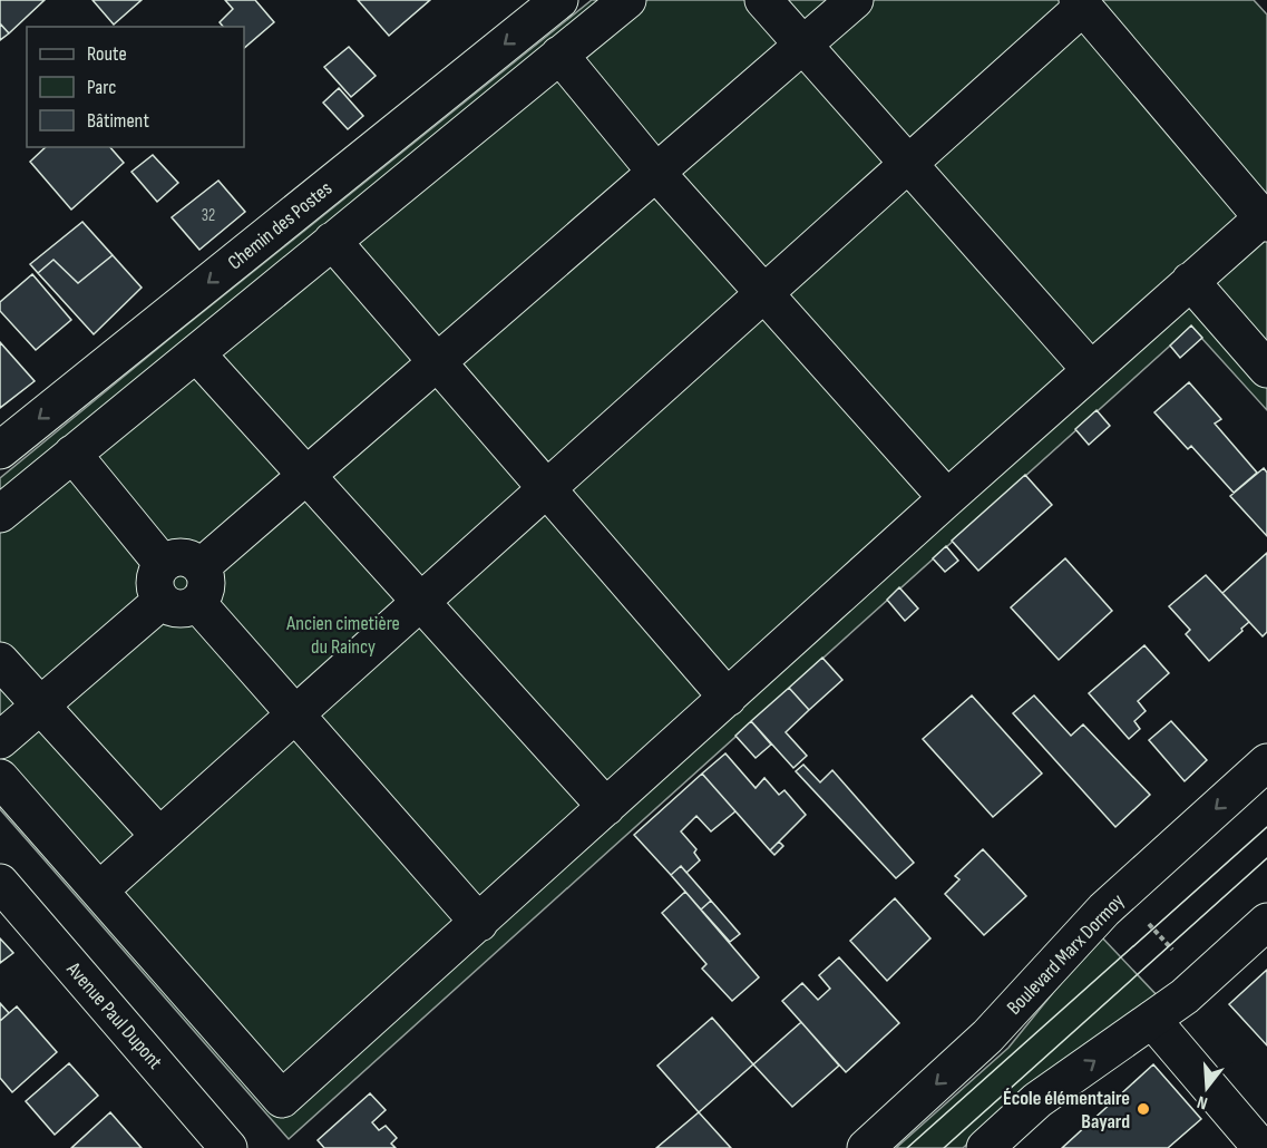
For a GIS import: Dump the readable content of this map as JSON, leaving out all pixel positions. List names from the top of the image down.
{
  "streets": {
    "street": ["Chemin des Postes", "Boulevard Marx Dormoy", "Avenue Paul Dupont"]
  },
  "parks": ["Ancien cimetière du Raincy"],
  "places": ["École élémentaire Bayard"],
  "house_numbers": ["32"],
  "legend": ["Route", "Parc", "Bâtiment"],
  "north": "bottom"
}
